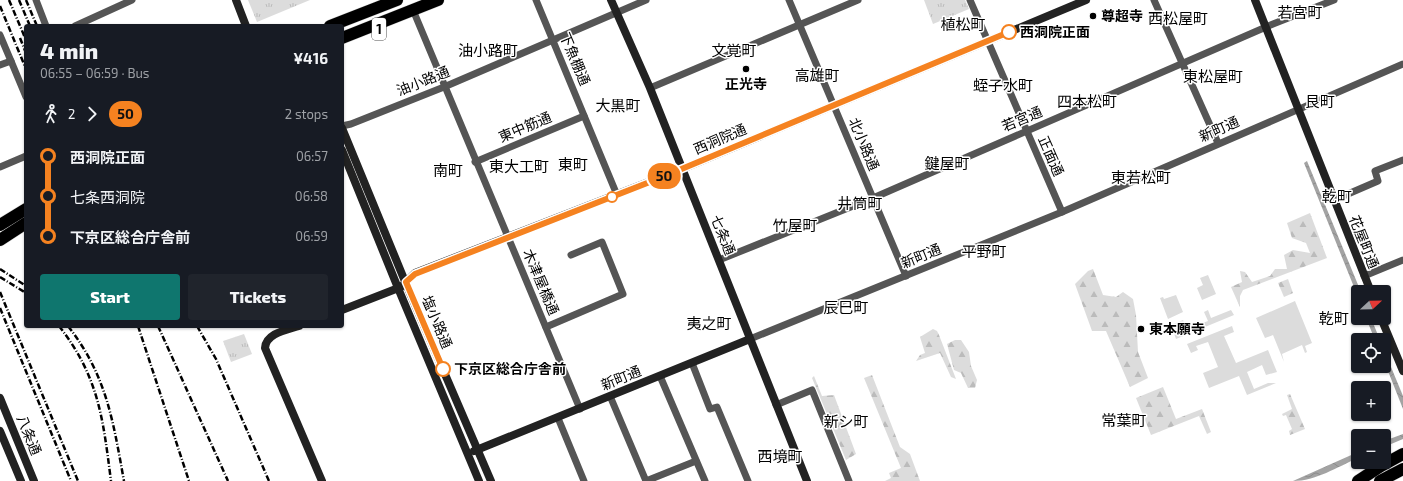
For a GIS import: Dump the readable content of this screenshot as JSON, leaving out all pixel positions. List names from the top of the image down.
{
  "streets": {
    "highway": ["1"],
    "street": [
      "下魚棚通",
      "油小路通",
      "若宮通",
      "東中筋通",
      "新町通",
      "西洞院通",
      "北小路通",
      "正面通",
      "七条通",
      "花屋町通",
      "木津屋橋通",
      "塩小路通",
      "八条通"
    ]
  },
  "crossings": [
    ["1", "木津屋橋通"],
    ["下魚棚通", "油小路通"],
    ["下魚棚通", "東中筋通"],
    ["下魚棚通", "西洞院通"],
    ["油小路通", "七条通"],
    ["油小路通", "木津屋橋通"],
    ["若宮通", "北小路通"],
    ["若宮通", "正面通"],
    ["若宮通", "七条通"],
    ["若宮通", "花屋町通"],
    ["東中筋通", "木津屋橋通"],
    ["新町通", "北小路通"],
    ["新町通", "正面通"],
    ["新町通", "七条通"],
    ["新町通", "花屋町通"],
    ["新町通", "木津屋橋通"],
    ["新町通", "塩小路通"],
    ["西洞院通", "北小路通"],
    ["西洞院通", "正面通"],
    ["西洞院通", "七条通"],
    ["西洞院通", "木津屋橋通"],
    ["西洞院通", "塩小路通"]
  ],
  "districts": [
    "若宮町",
    "西松屋町",
    "植松町",
    "油小路町",
    "文覚町",
    "高雄町",
    "東松屋町",
    "蛭子水町",
    "四本松町",
    "艮町",
    "大黒町",
    "鍵屋町",
    "東町",
    "東大工町",
    "南町",
    "東若松町",
    "乾町",
    "井筒町",
    "竹屋町",
    "平野町",
    "辰巳町",
    "乾町",
    "夷之町",
    "常葉町",
    "新シ町",
    "西境町"
  ],
  "places": [
    "尊超寺",
    "西洞院正面",
    "正光寺",
    "東本願寺",
    "下京区総合庁舎前"
  ],
  "lines": ["bus line 50"],
  "north": "right",
  "page": {
    "on_map": "50",
    "heading": ["4 min", "06:55 – 06:59 · Bus", "¥416"],
    "legs": ["2", "50", "2 stops"],
    "list": [
      {
        "name": "西洞院正面",
        "value": "06:57"
      },
      {
        "name": "七条西洞院",
        "value": "06:58"
      },
      {
        "name": "下京区総合庁舎前",
        "value": "06:59"
      }
    ],
    "buttons": ["Start", "Tickets"],
    "map_buttons": ["+", "−"]
  }
}
